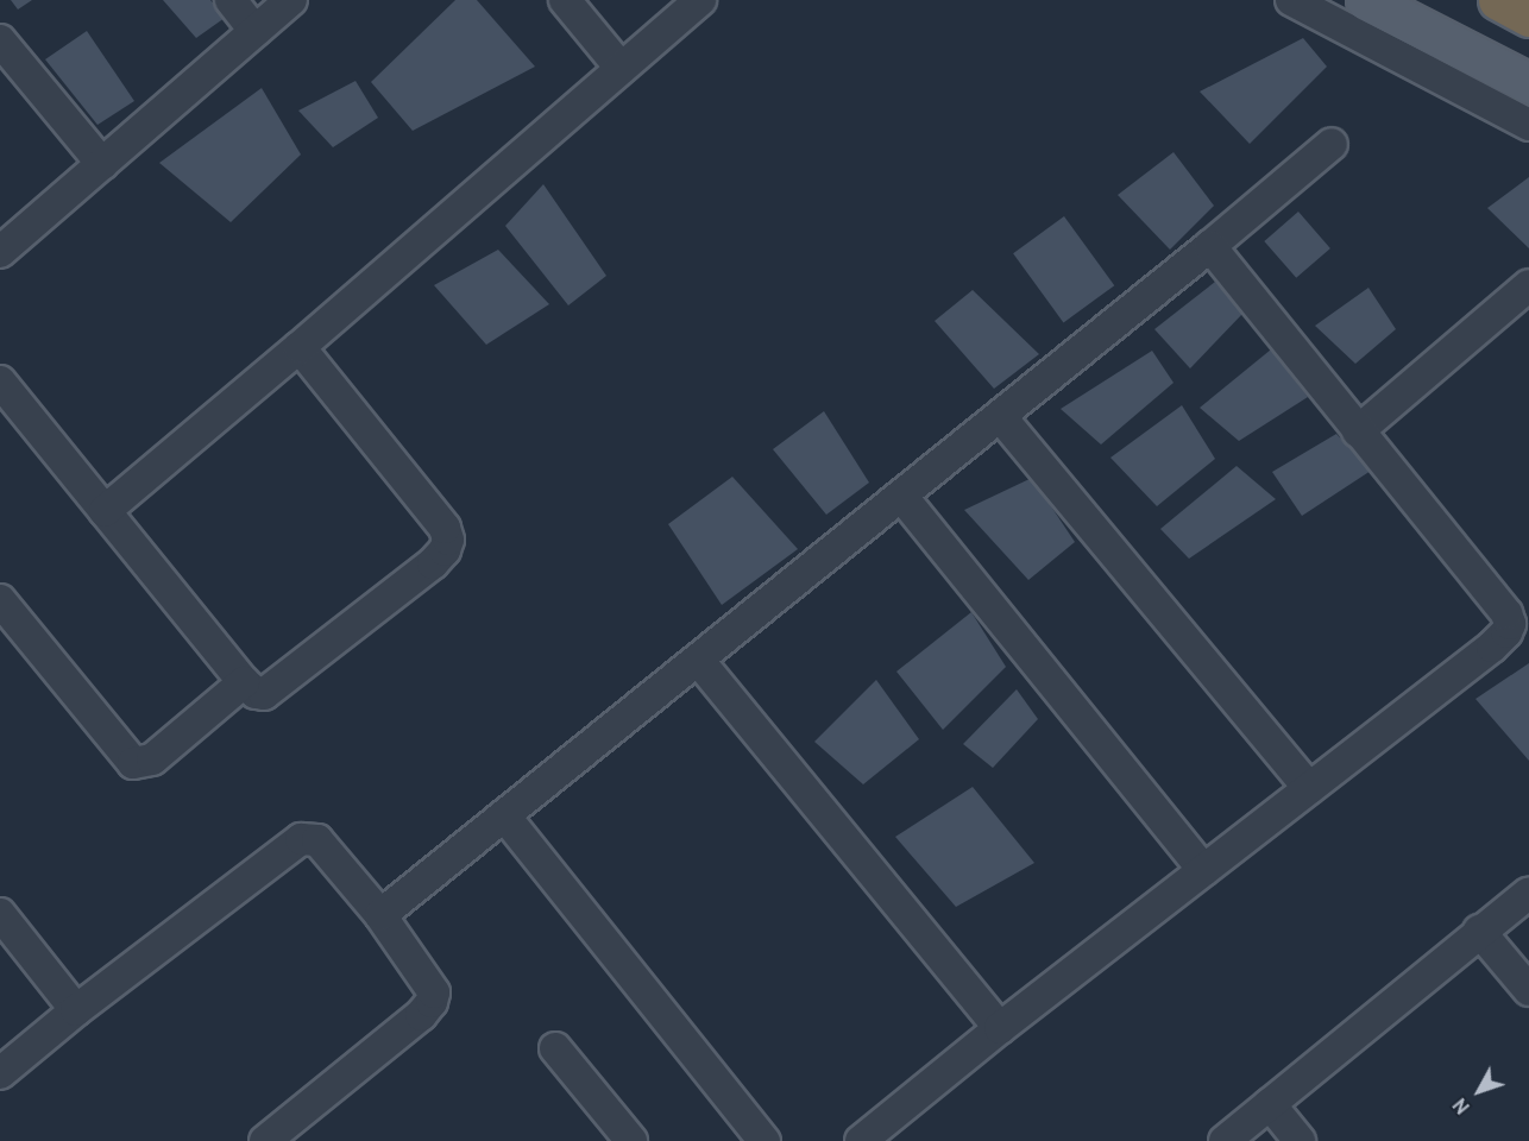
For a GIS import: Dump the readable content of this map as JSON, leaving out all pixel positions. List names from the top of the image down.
{
  "north": "bottom left"
}
